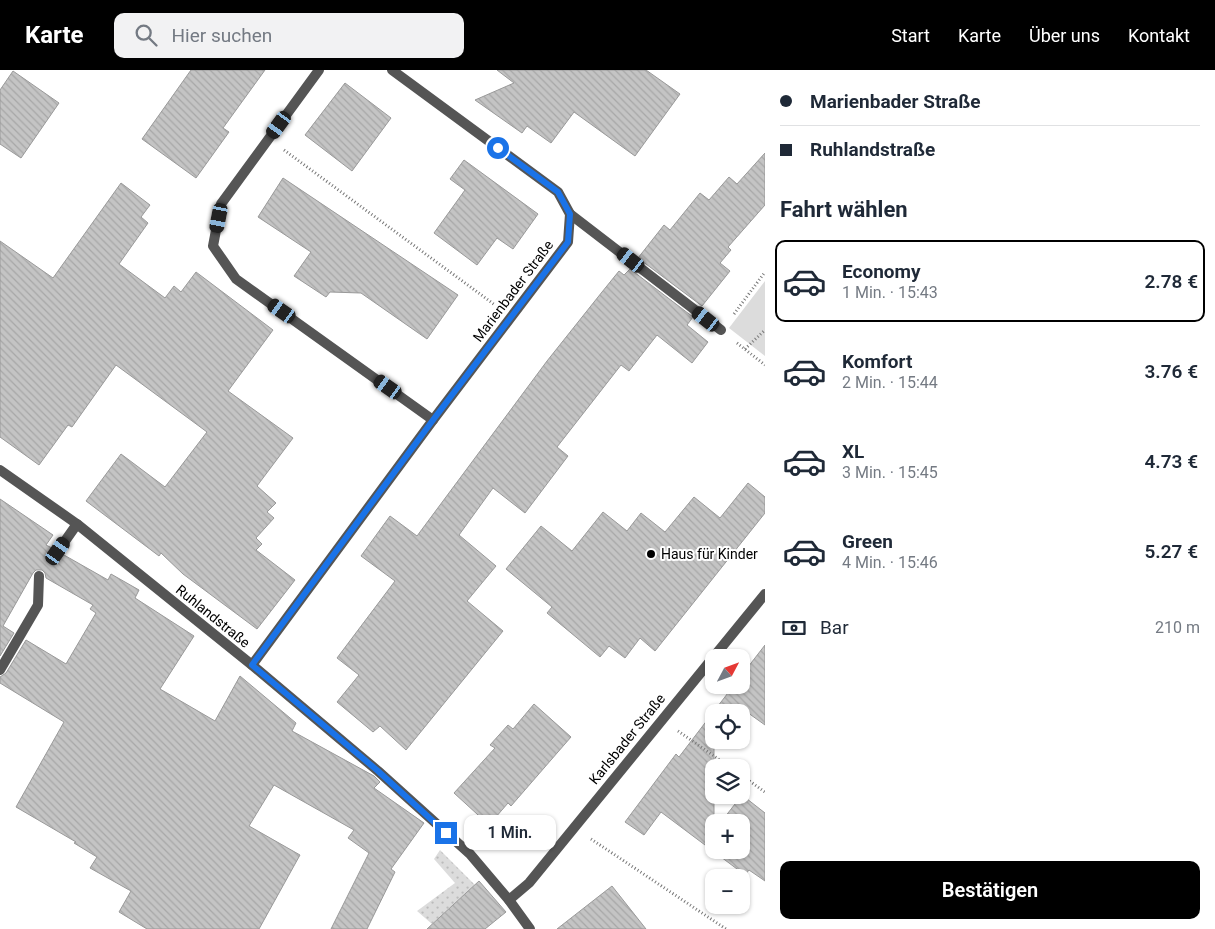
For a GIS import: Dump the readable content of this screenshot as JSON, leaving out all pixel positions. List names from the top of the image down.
{
  "streets": {
    "street": ["Marienbader Straße", "Ruhlandstraße", "Karlsbader Straße"]
  },
  "crossings": [
    ["Marienbader Straße", "Ruhlandstraße"],
    ["Ruhlandstraße", "Karlsbader Straße"]
  ],
  "places": ["Haus für Kinder"],
  "north": "top right",
  "page": {
    "header": "Karte",
    "search": "Hier suchen",
    "nav": [
      "Start",
      "Karte",
      "Über uns",
      "Kontakt"
    ],
    "banner": ["Marienbader Straße", "Ruhlandstraße"],
    "heading": "Fahrt wählen",
    "list": [
      {
        "name": "Economy",
        "note": "1 Min. · 15:43",
        "value": "2.78 €"
      },
      {
        "name": "Komfort",
        "note": "2 Min. · 15:44",
        "value": "3.76 €"
      },
      {
        "name": "XL",
        "note": "3 Min. · 15:45",
        "value": "4.73 €"
      },
      {
        "name": "Green",
        "note": "4 Min. · 15:46",
        "value": "5.27 €"
      }
    ],
    "pay": ["Bar", "210 m"],
    "map_buttons": ["+", "−"],
    "bubble": "1 Min.",
    "buttons": "Bestätigen"
  }
}
